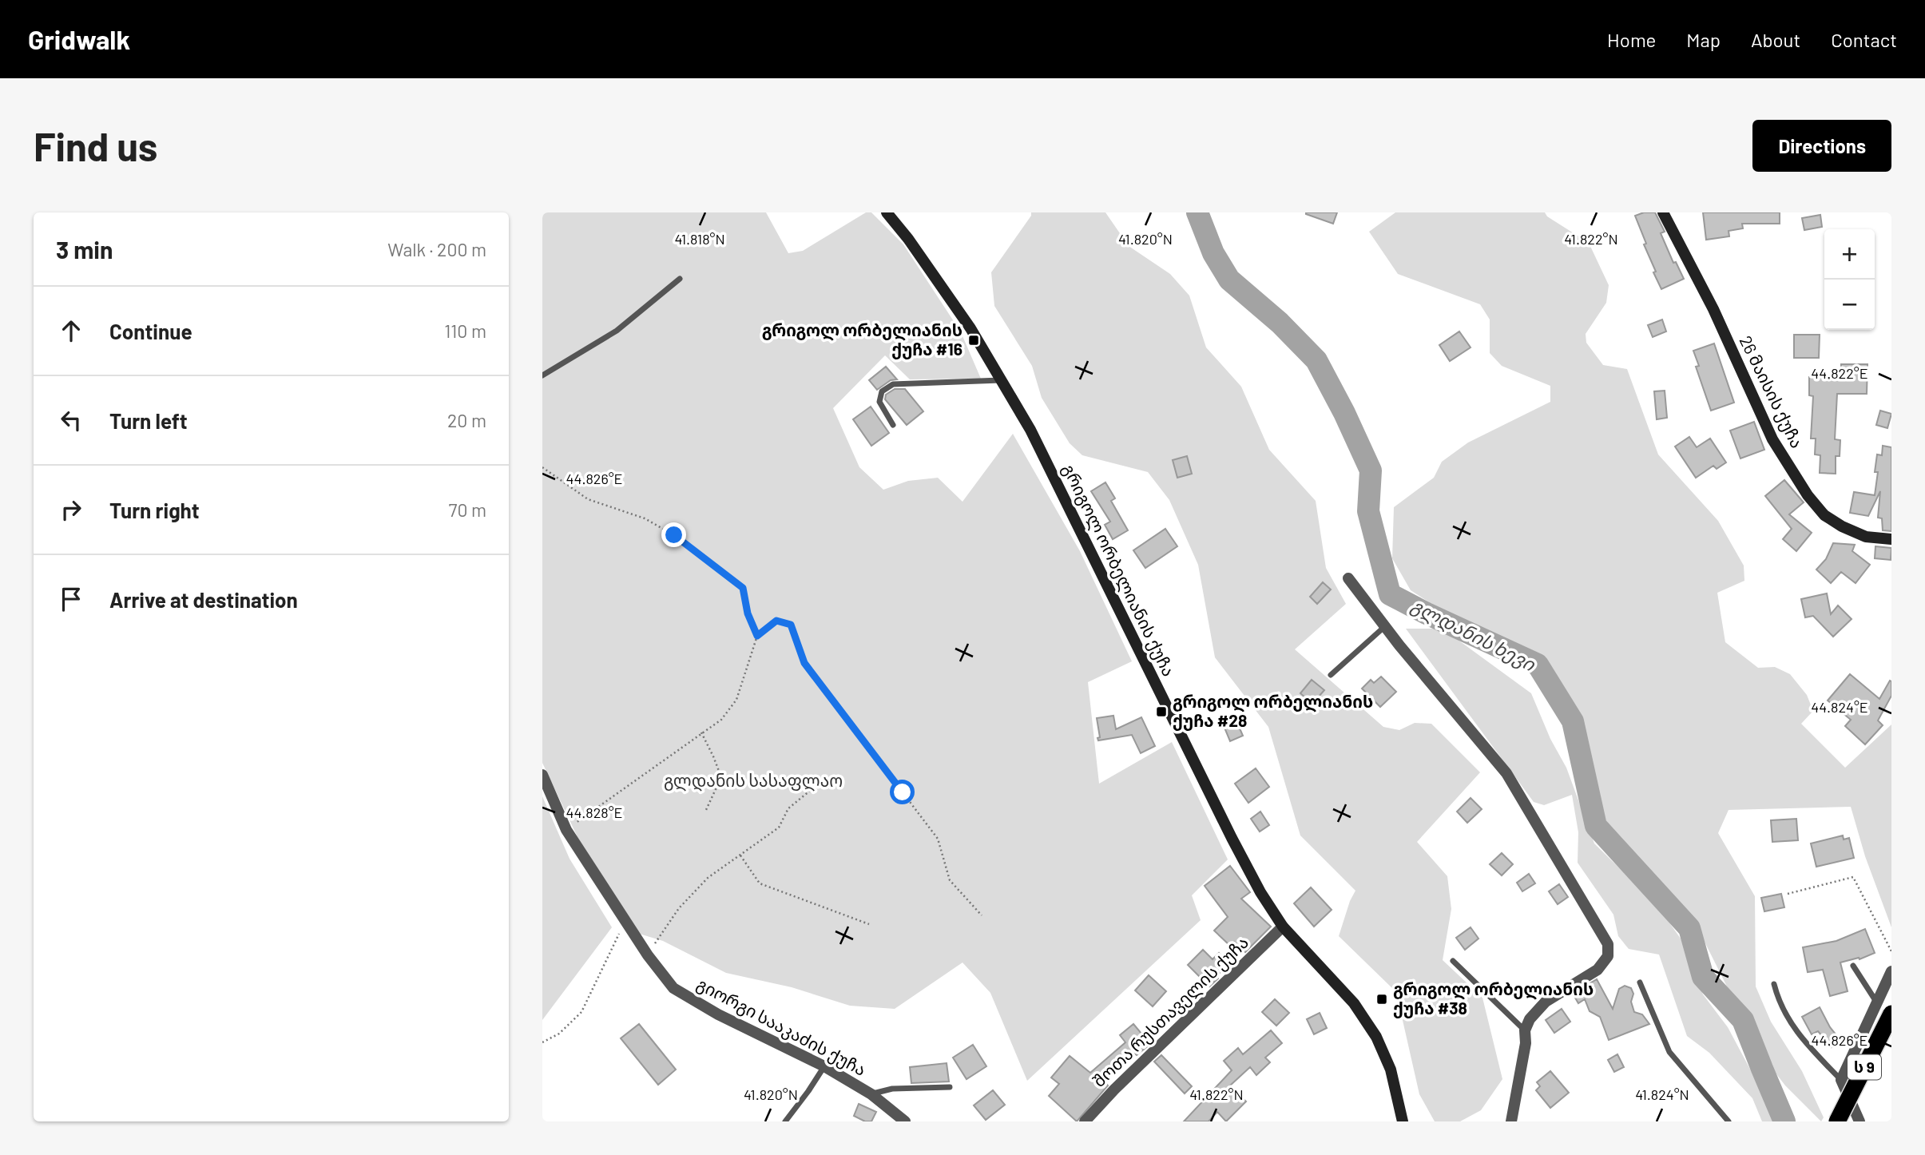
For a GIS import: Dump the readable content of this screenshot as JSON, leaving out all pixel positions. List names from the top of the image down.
{
  "streets": {
    "highway": ["ს 9"],
    "main road": ["26 მაისის ქუჩა", "გრიგოლ ორბელიანის ქუჩა"],
    "street": ["შოთა რუსთაველის ქუჩა", "გიორგი სააკაძის ქუჩა"]
  },
  "crossings": [
    ["გრიგოლ ორბელიანის ქუჩა", "შოთა რუსთაველის ქუჩა"]
  ],
  "water": ["გლდანის ხევი"],
  "parks": ["გლდანის სასაფლაო"],
  "places": {
    "transit": ["გრიგოლ ორბელიანის ქუჩა #16", "გრიგოლ ორბელიანის ქუჩა #28", "გრიგოლ ორბელიანის ქუჩა #38"]
  },
  "page": {
    "header": "Gridwalk",
    "nav": [
      "Home",
      "Map",
      "About",
      "Contact"
    ],
    "buttons": "Directions",
    "title": "Find us",
    "heading": ["3 min", "Walk · 200 m"],
    "map_buttons": ["+", "−"],
    "list": [
      ["Continue", "110 m"],
      ["Turn left", "20 m"],
      ["Turn right", "70 m"],
      "Arrive at destination"
    ]
  },
  "coordinates": [
    "41.818°N",
    "41.820°N",
    "41.822°N",
    "44.822°E",
    "44.826°E",
    "44.824°E",
    "44.828°E",
    "41.824°N"
  ]
}
